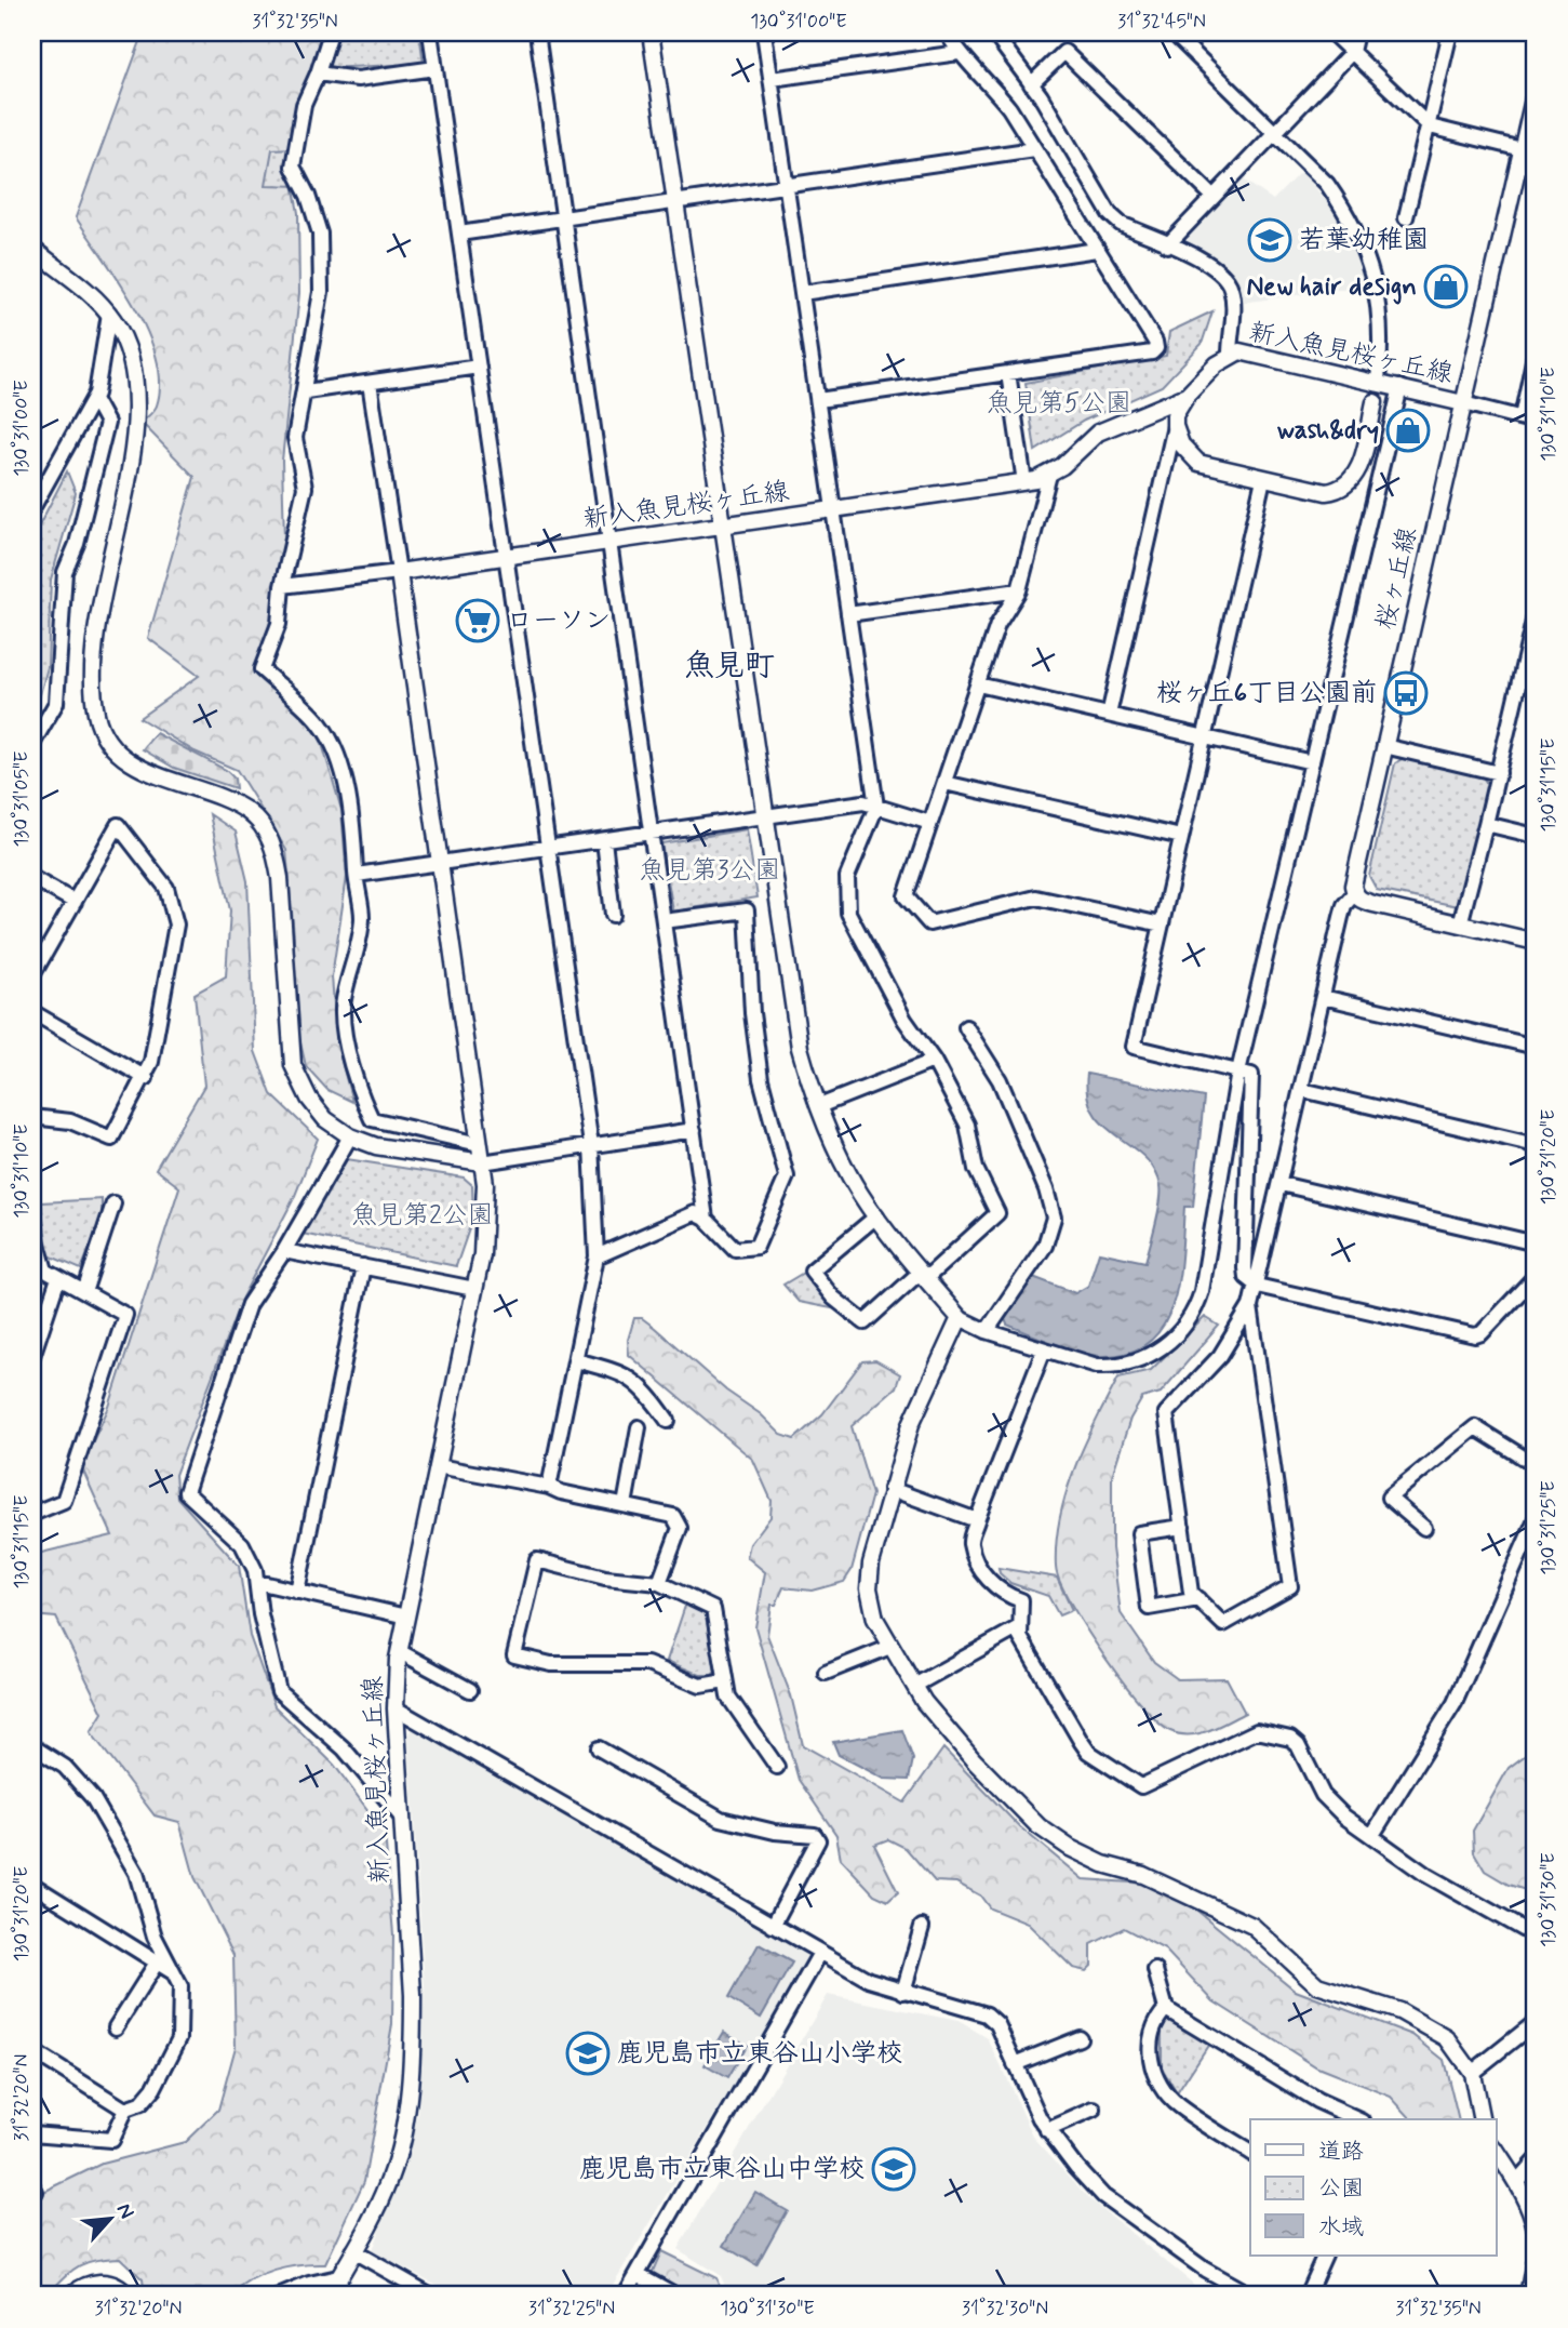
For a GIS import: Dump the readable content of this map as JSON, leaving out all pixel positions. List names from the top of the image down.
{
  "streets": {
    "street": ["新入魚見桜ヶ丘線", "桜ヶ丘線"]
  },
  "crossings": [
    ["新入魚見桜ヶ丘線", "桜ヶ丘線"]
  ],
  "districts": ["魚見町"],
  "parks": ["魚見第5公園", "魚見第3公園", "魚見第2公園"],
  "places": {
    "school or university": ["若葉幼稚園", "鹿児島市立東谷山小学校", "鹿児島市立東谷山中学校"],
    "shop": ["New hair design", "wash&dry"],
    "supermarket": ["ローソン"],
    "bus stop": ["桜ヶ丘6丁目公園前"]
  },
  "legend": ["道路", "公園", "水域"],
  "north": "top right",
  "coordinates": [
    "31°32'35\"N",
    "130°31'00\"E",
    "31°32'45\"N",
    "130°31'10\"E",
    "130°31'15\"E",
    "130°31'05\"E",
    "130°31'20\"E",
    "130°31'25\"E",
    "130°31'30\"E",
    "31°32'20\"N",
    "31°32'25\"N",
    "31°32'30\"N"
  ]
}
